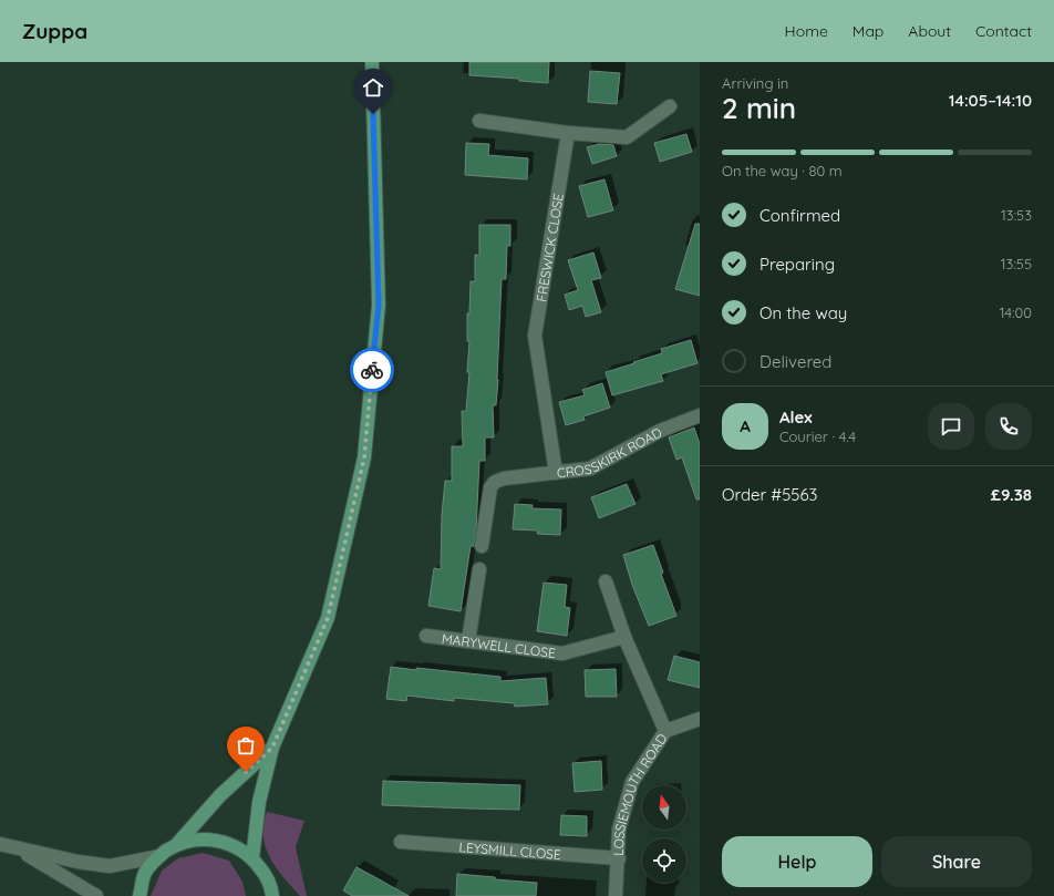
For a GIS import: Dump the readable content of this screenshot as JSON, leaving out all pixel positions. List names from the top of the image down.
{
  "streets": {
    "street": [
      "FRESWICK CLOSE",
      "CROSSKIRK ROAD",
      "MARYWELL CLOSE",
      "LOSSIEMOUTH ROAD",
      "LEYSMILL CLOSE"
    ]
  },
  "crossings": [
    ["FRESWICK CLOSE", "CROSSKIRK ROAD"],
    ["LOSSIEMOUTH ROAD", "LEYSMILL CLOSE"]
  ],
  "north": "top",
  "page": {
    "header": "Zuppa",
    "nav": [
      "Home",
      "Map",
      "About",
      "Contact"
    ],
    "heading": ["2 min", "Arriving in", "14:05–14:10"],
    "panel": [
      "Alex",
      "Courier · 4.4",
      "Order #5563",
      "£9.38"
    ],
    "bar": "On the way · 80 m",
    "list": [
      ["Confirmed", "13:53"],
      ["Preparing", "13:55"],
      ["On the way", "14:00"],
      "Delivered"
    ],
    "round": "A",
    "buttons": ["Help", "Share"]
  }
}
